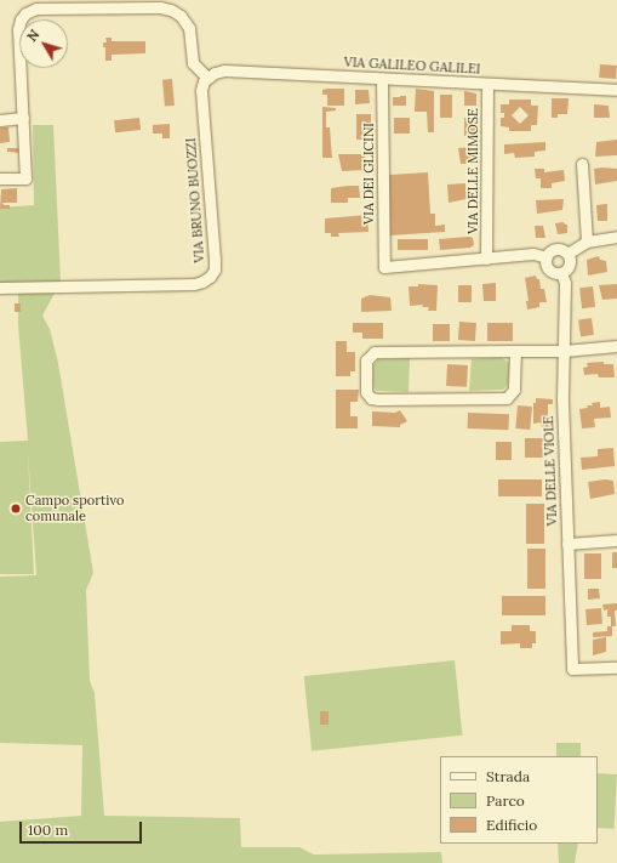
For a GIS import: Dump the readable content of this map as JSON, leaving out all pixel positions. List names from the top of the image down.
{
  "streets": {
    "street": [
      "VIA GALILEO GALILEI",
      "VIA DELLE MIMOSE",
      "VIA DEI GLICINI",
      "VIA BRUNO BUOZZI",
      "VIA DELLE VIOLE"
    ]
  },
  "crossings": [
    ["VIA GALILEO GALILEI", "VIA DELLE MIMOSE"],
    ["VIA GALILEO GALILEI", "VIA DEI GLICINI"],
    ["VIA GALILEO GALILEI", "VIA BRUNO BUOZZI"],
    ["VIA DELLE MIMOSE", "VIA DEI GLICINI"]
  ],
  "places": ["Campo sportivo comunale"],
  "legend": ["Strada", "Parco", "Edificio"],
  "scale_bar": "100 m",
  "north": "top left"
}
